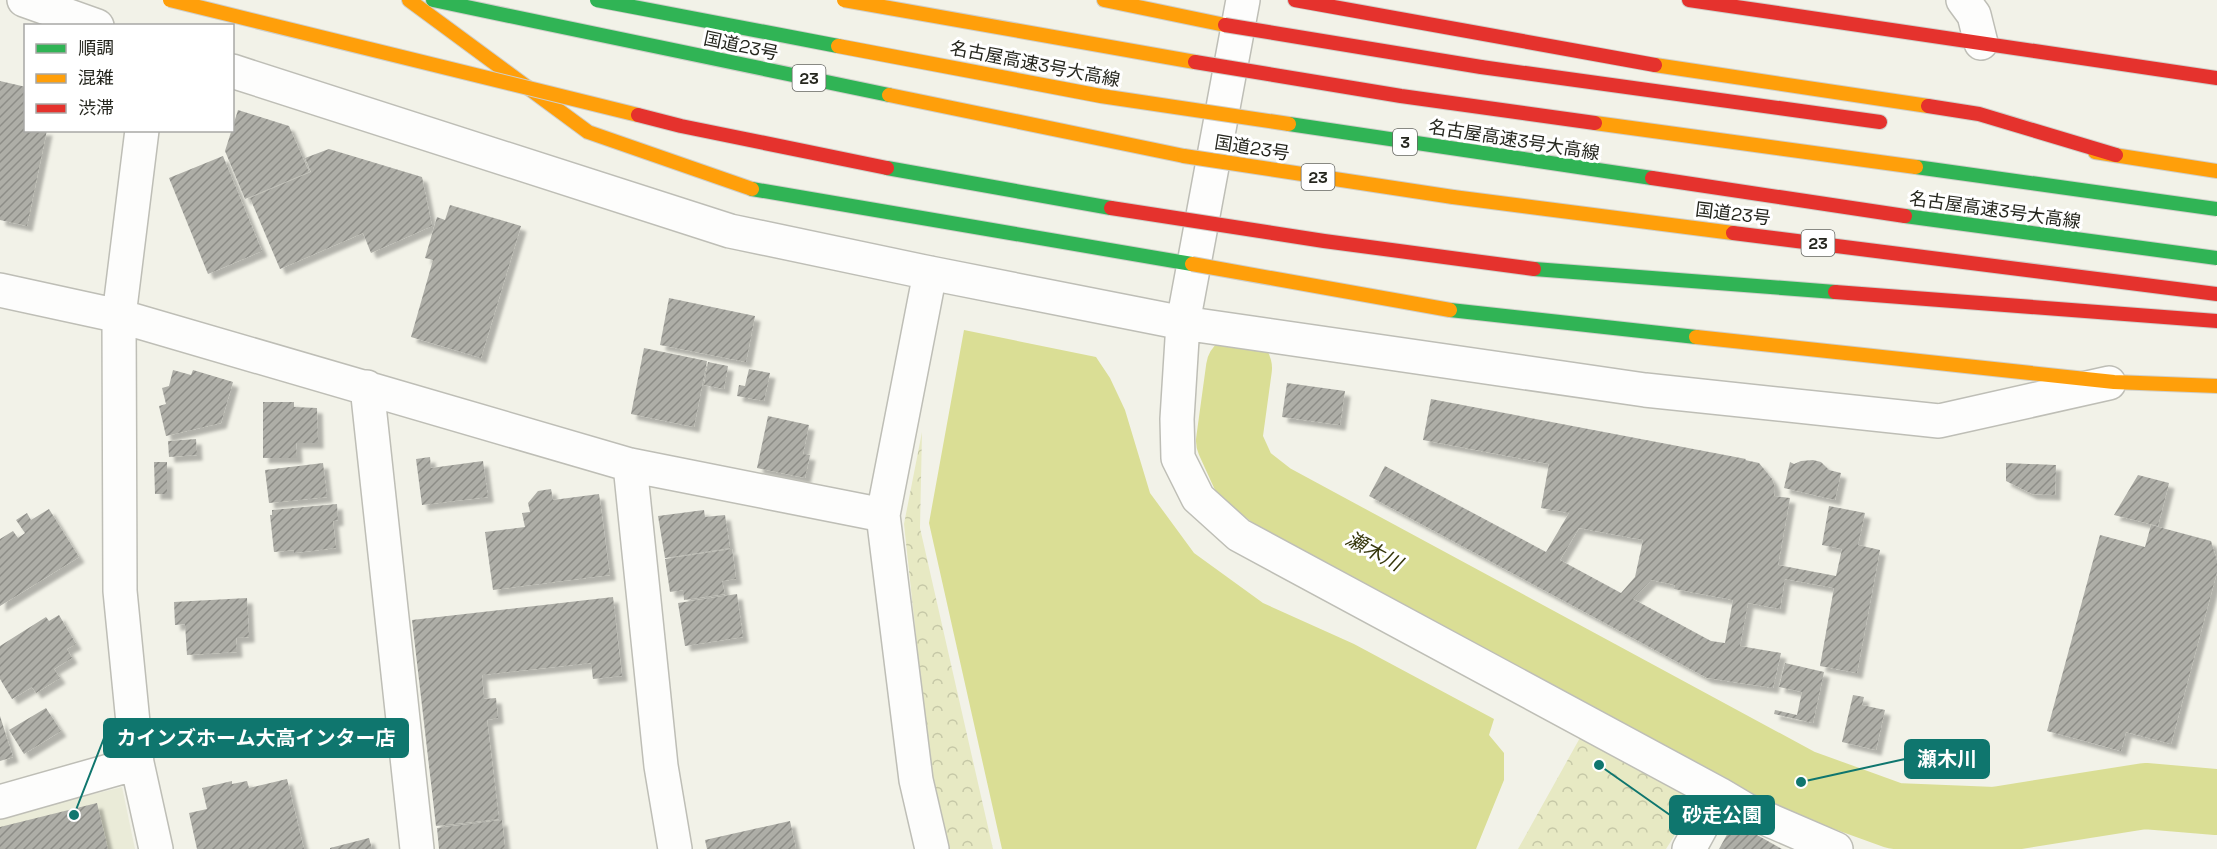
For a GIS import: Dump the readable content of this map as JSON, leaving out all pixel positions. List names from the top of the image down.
{
  "streets": {
    "highway": [
      "国道23号",
      "名古屋高速3号大高線",
      "23",
      "3"
    ]
  },
  "water": ["瀬木川"],
  "places": ["砂走公園", "瀬木川", "カインズホーム大高インター店"],
  "legend": ["順調", "混雑", "渋滞"]
}
